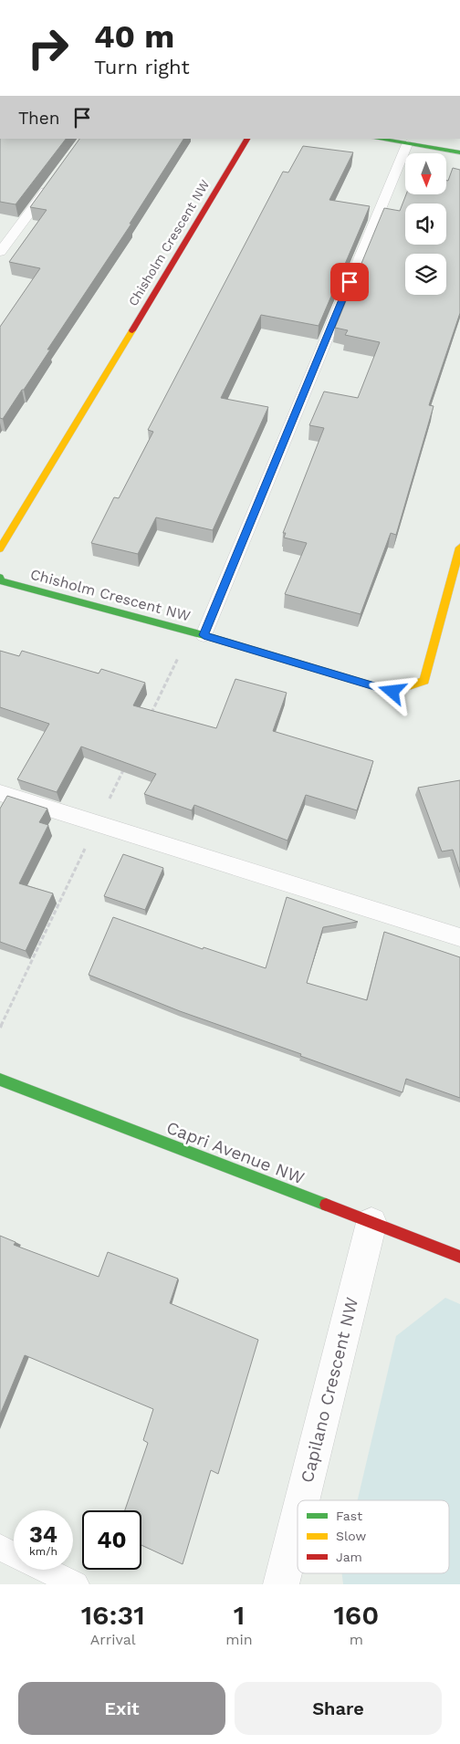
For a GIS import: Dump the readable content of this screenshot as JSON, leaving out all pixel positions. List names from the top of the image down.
{
  "streets": {
    "street": ["Chisholm Crescent NW", "Capri Avenue NW", "Capilano Crescent NW"]
  },
  "crossings": [
    ["Capri Avenue NW", "Capilano Crescent NW"]
  ],
  "legend": ["Fast", "Slow", "Jam"],
  "north": "bottom",
  "page": {
    "turn": ["40 m", "Turn right"],
    "then": "Then",
    "speed": "34 km/h",
    "limit": "40",
    "eta": [
      "16:31",
      "Arrival",
      "1",
      "min",
      "160",
      "m"
    ],
    "buttons": ["Exit", "Share"]
  }
}
